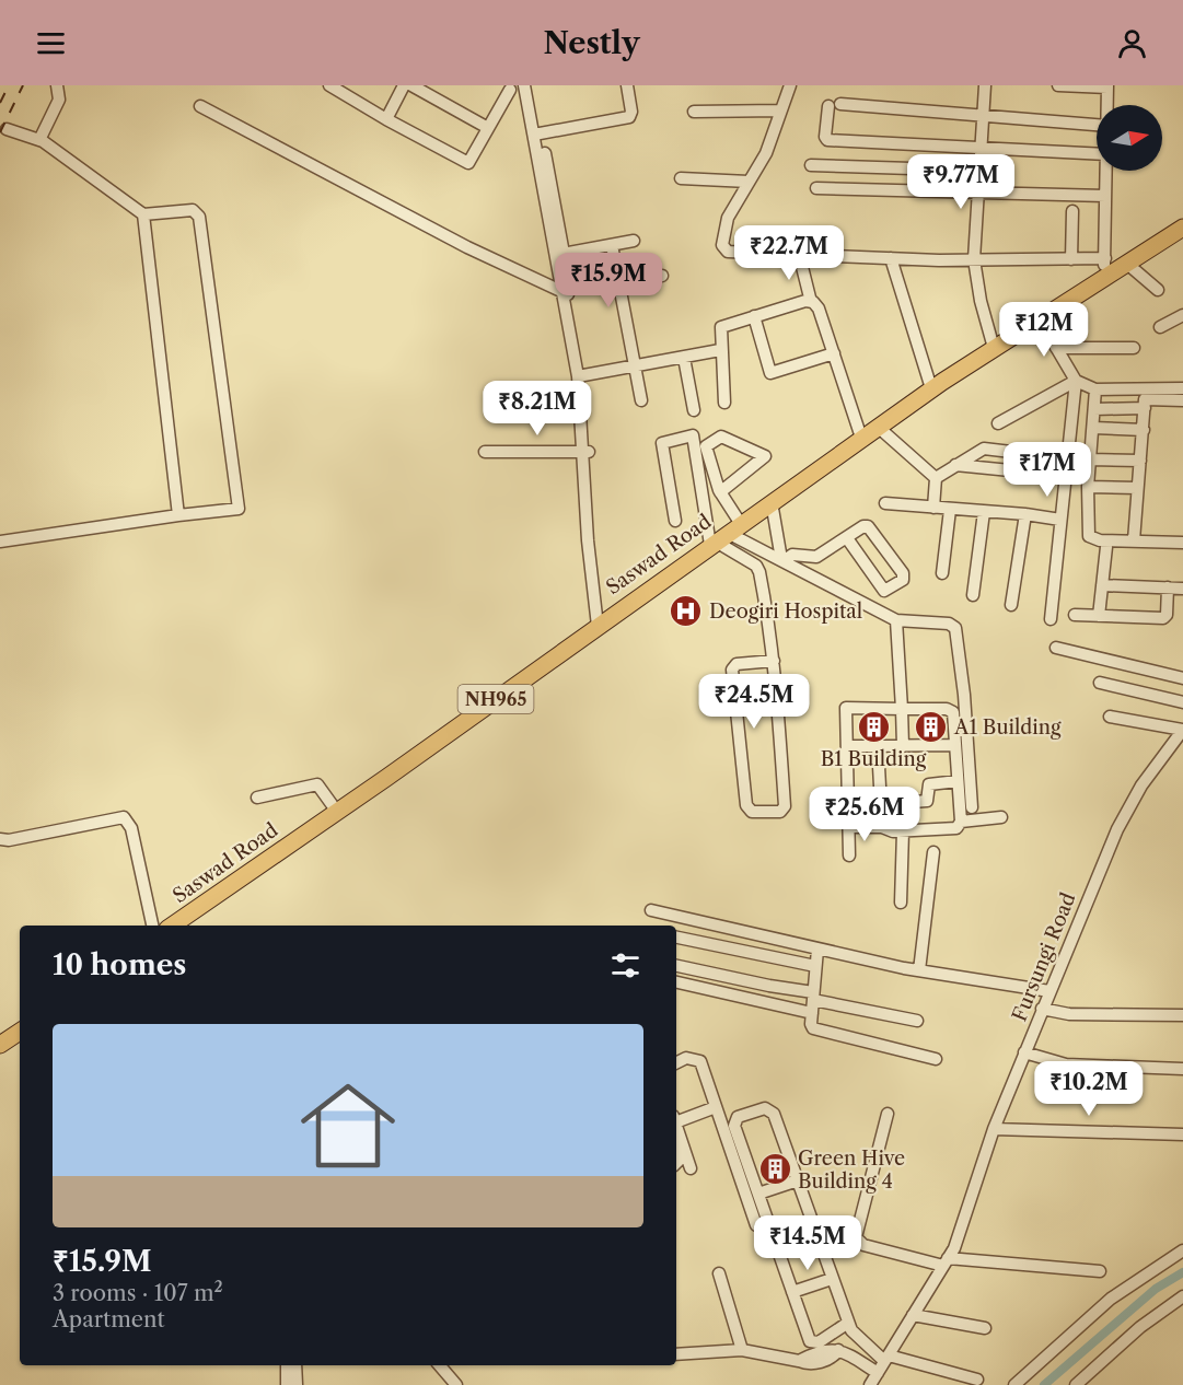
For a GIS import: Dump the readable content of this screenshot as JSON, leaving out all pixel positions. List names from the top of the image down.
{
  "streets": {
    "highway": ["Saswad Road", "NH965"],
    "street": ["Fursungi Road"]
  },
  "places": {
    "hospital": ["Deogiri Hospital"],
    "building": ["B1 Building", "A1 Building", "Green Hive Building 4"]
  },
  "north": "right",
  "page": {
    "header": "Nestly",
    "price": [
      "₹9.77M",
      "₹22.7M",
      "₹15.9M",
      "₹12M",
      "₹8.21M",
      "₹17M",
      "₹24.5M",
      "₹25.6M",
      "₹10.2M",
      "₹14.5M"
    ],
    "heading": "10 homes",
    "list": [
      {
        "name": "₹15.9M",
        "note": "3 rooms · 107 m² · Apartment"
      }
    ]
  }
}
